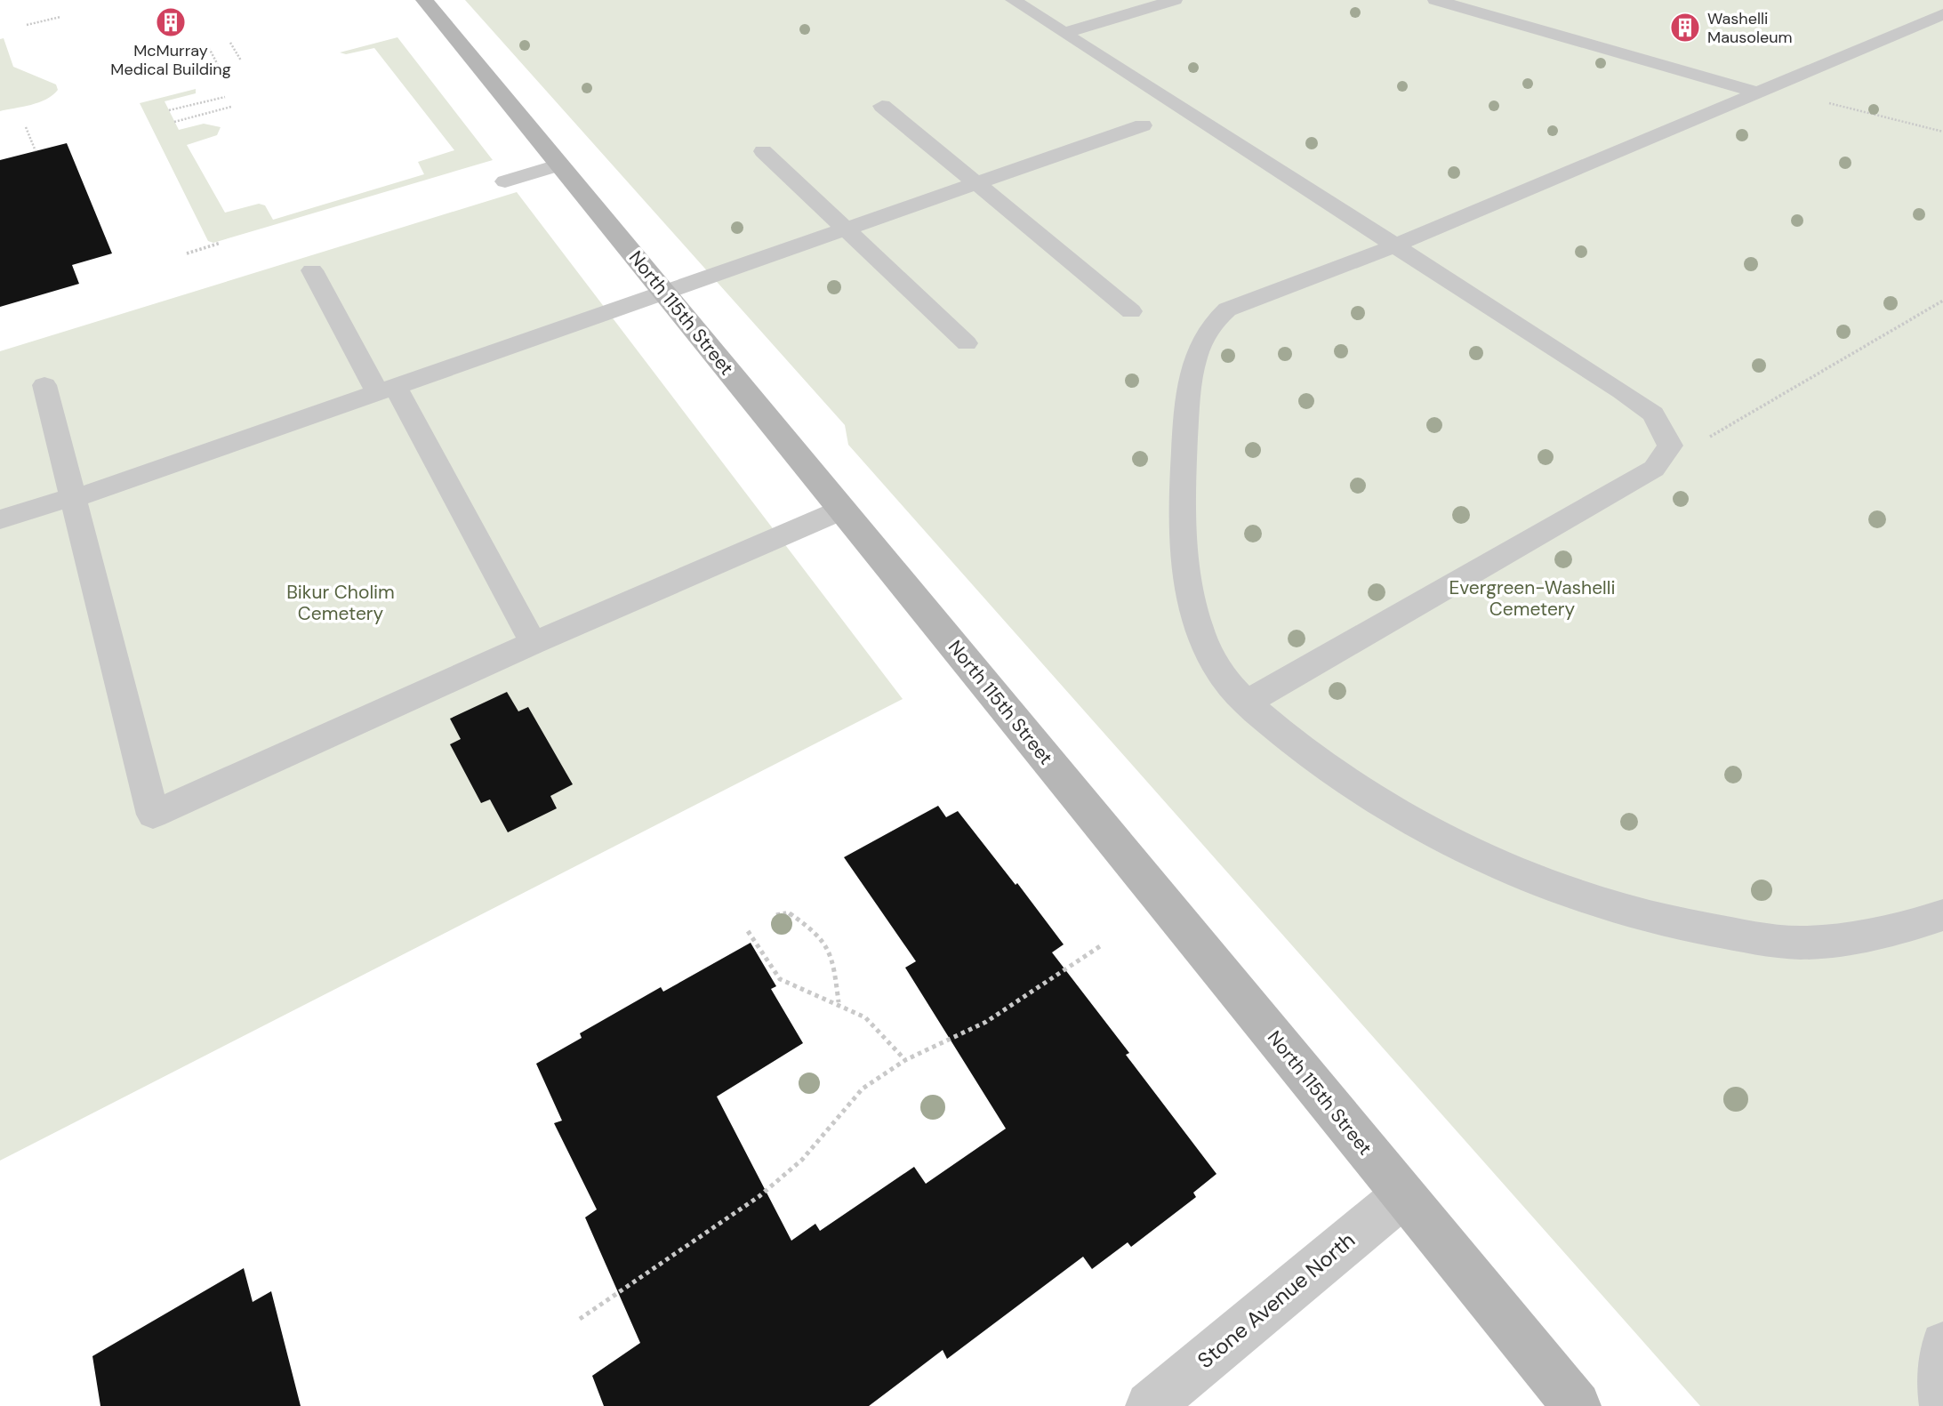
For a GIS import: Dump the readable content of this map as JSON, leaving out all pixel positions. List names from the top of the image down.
{
  "streets": {
    "street": ["North 115th Street", "Stone Avenue North"]
  },
  "crossings": [
    ["North 115th Street", "Stone Avenue North"]
  ],
  "parks": ["Evergreen-Washelli Cemetery", "Bikur Cholim Cemetery"],
  "places": {
    "building": ["McMurray Medical Building", "Washelli Mausoleum"]
  }
}
